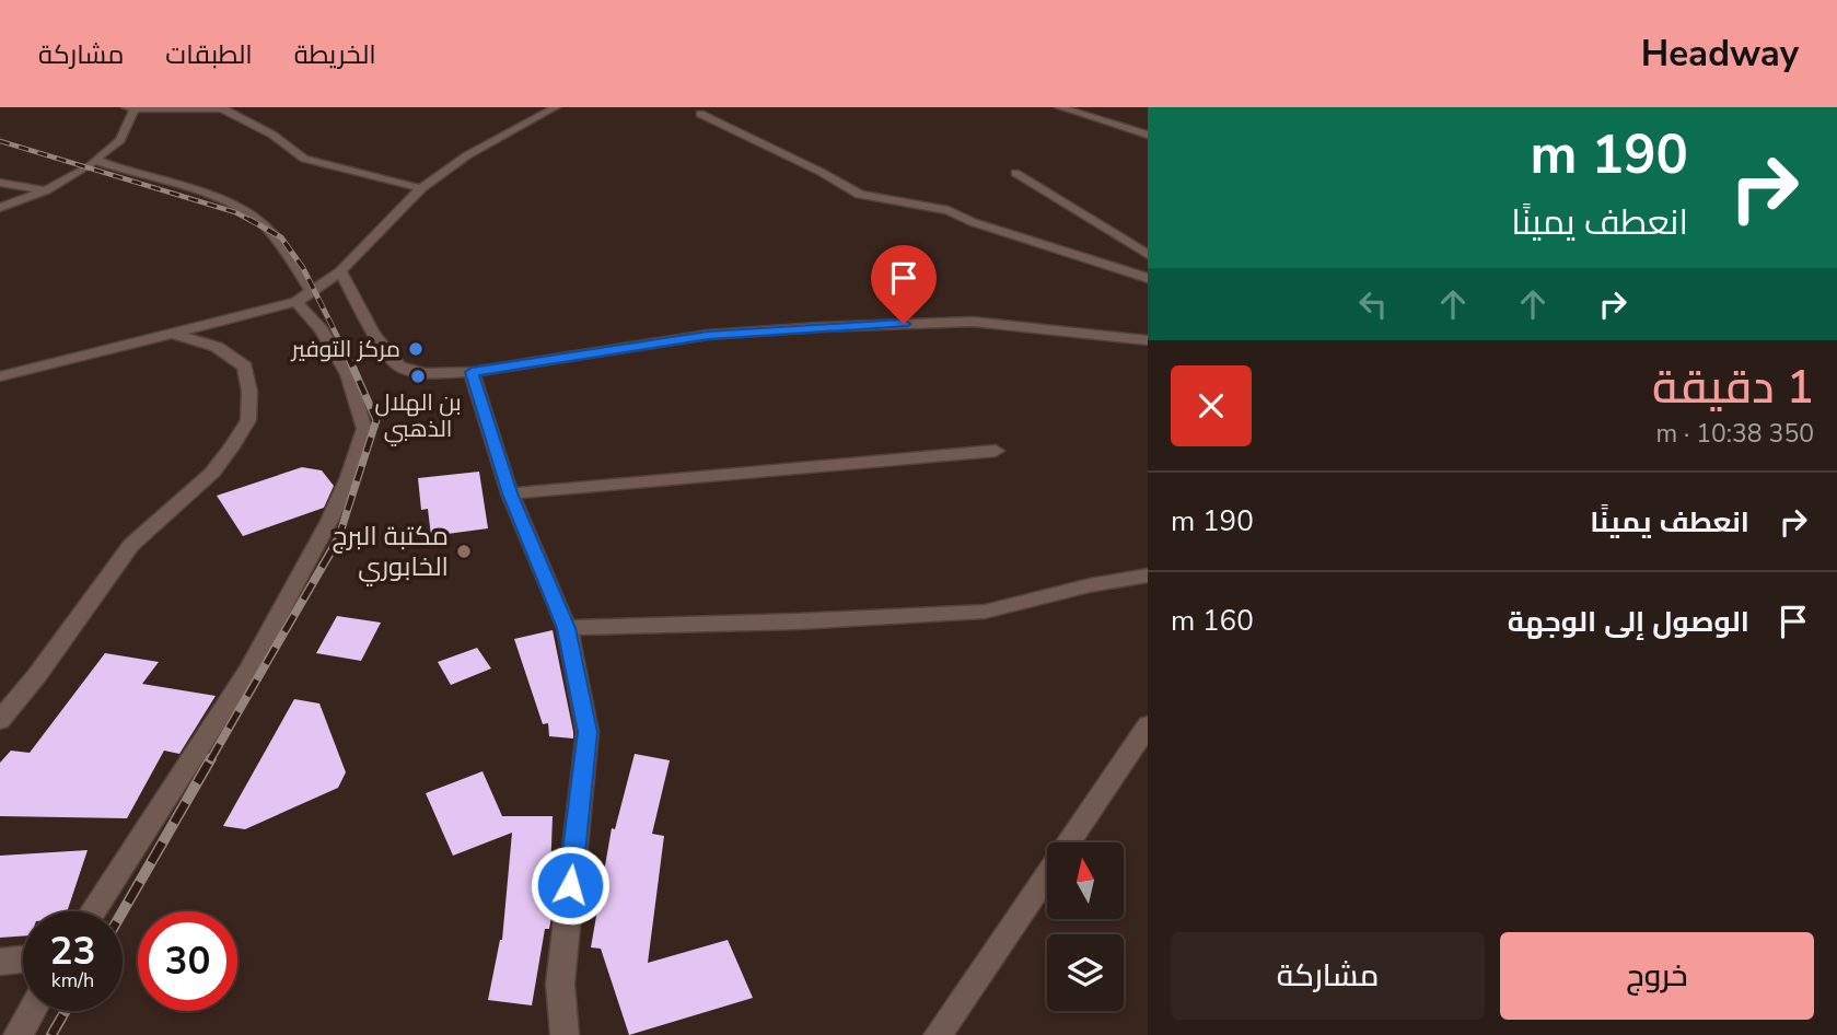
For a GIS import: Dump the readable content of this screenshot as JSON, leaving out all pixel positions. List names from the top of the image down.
{
  "places": ["مركز التوفير", "بن الهلال الذهبي", "مكتبة البرج الخابوري"],
  "north": "top",
  "page": {
    "header": "Headway",
    "nav": ["الخريطة", "الطبقات", "مشاركة"],
    "turn": ["190 m", "انعطف يمينًا"],
    "heading": ["1 دقيقة", "350 m · 10:38"],
    "list": [
      {
        "name": "انعطف يمينًا",
        "value": "190 m"
      },
      {
        "name": "الوصول إلى الوجهة",
        "value": "160 m"
      }
    ],
    "speed": "23 km/h",
    "limit": "30",
    "buttons": ["خروج", "مشاركة"]
  }
}
